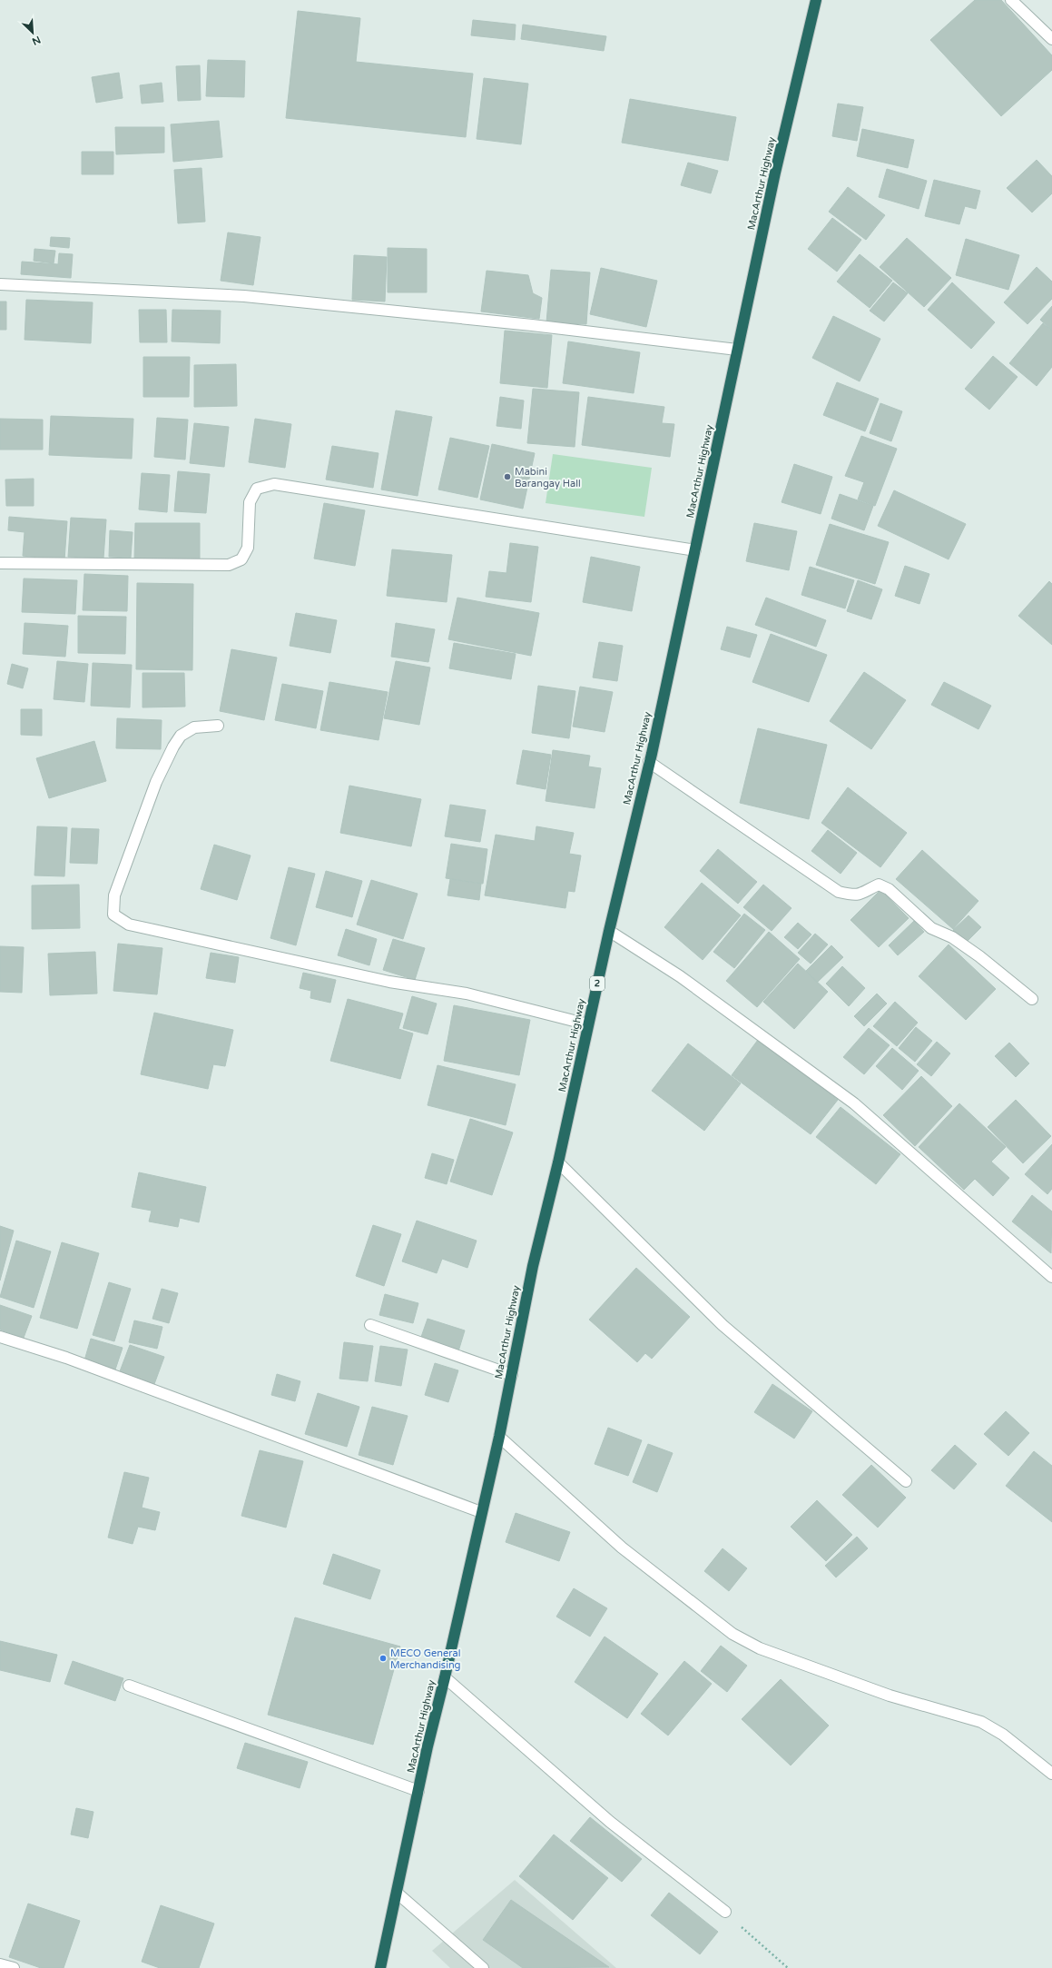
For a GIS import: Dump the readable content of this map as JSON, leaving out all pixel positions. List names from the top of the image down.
{
  "streets": {
    "highway": ["MacArthur Highway", "2"]
  },
  "places": ["Mabini Barangay Hall", "MECO General Merchandising"],
  "north": "bottom right"
}
